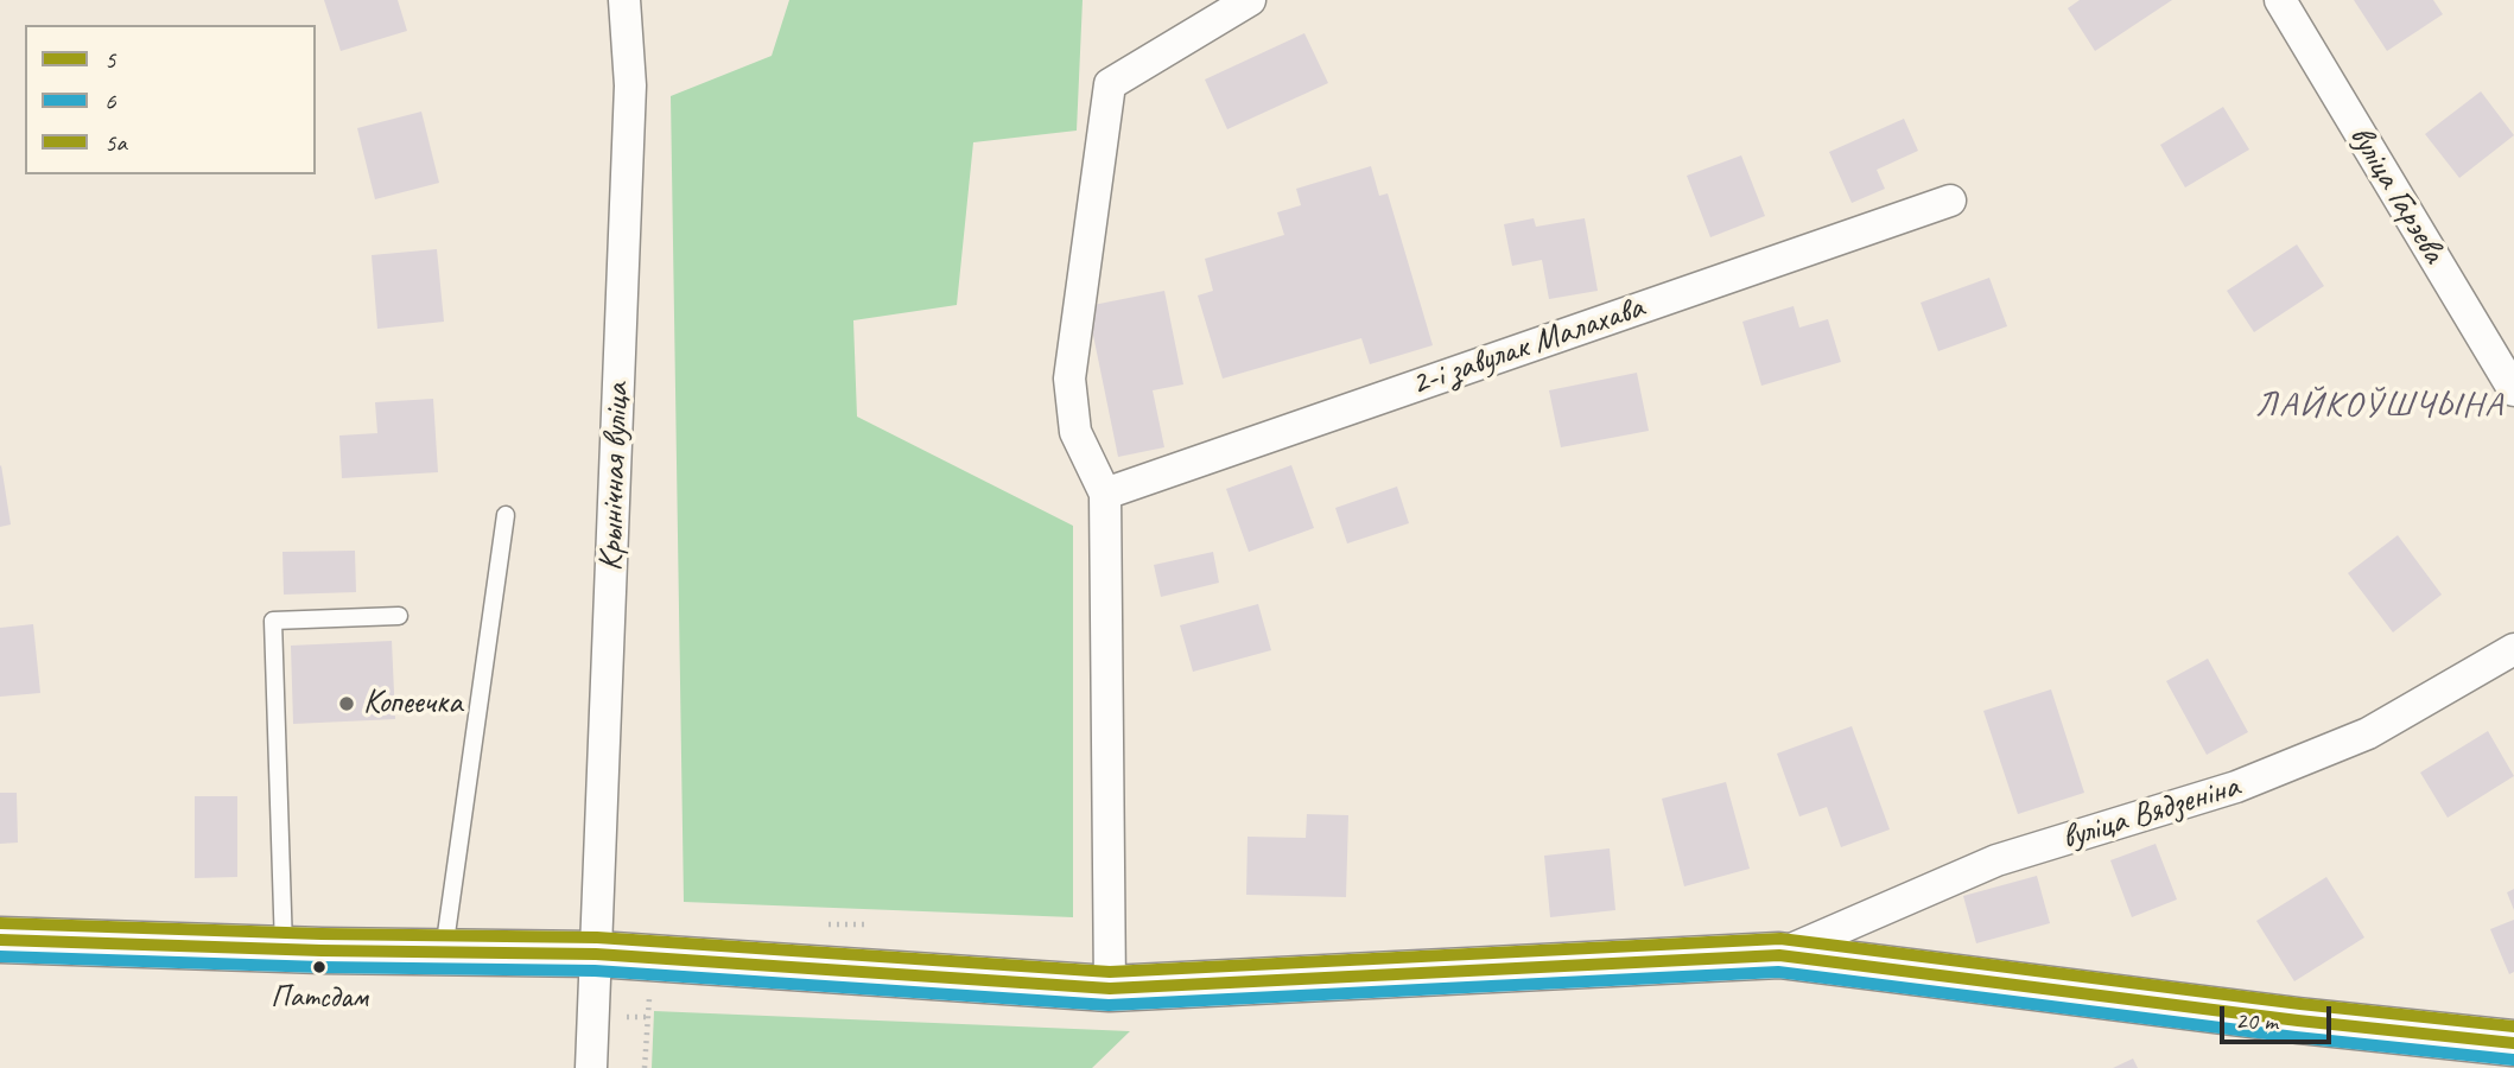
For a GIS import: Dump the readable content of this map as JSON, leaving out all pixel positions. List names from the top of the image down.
{
  "streets": {
    "street": [
      "вуліца Гарэева",
      "2-і завулак Малахава",
      "Крынічная вуліца",
      "вуліца Вядзеніна"
    ]
  },
  "districts": ["ЛАЙКОЎШЧЫНА"],
  "places": ["Копеечка", "Патсдам"],
  "lines": ["transit line 5а", "transit line 5", "transit line 6"],
  "legend": ["5", "6", "5а"],
  "scale_bar": "20 m"
}
